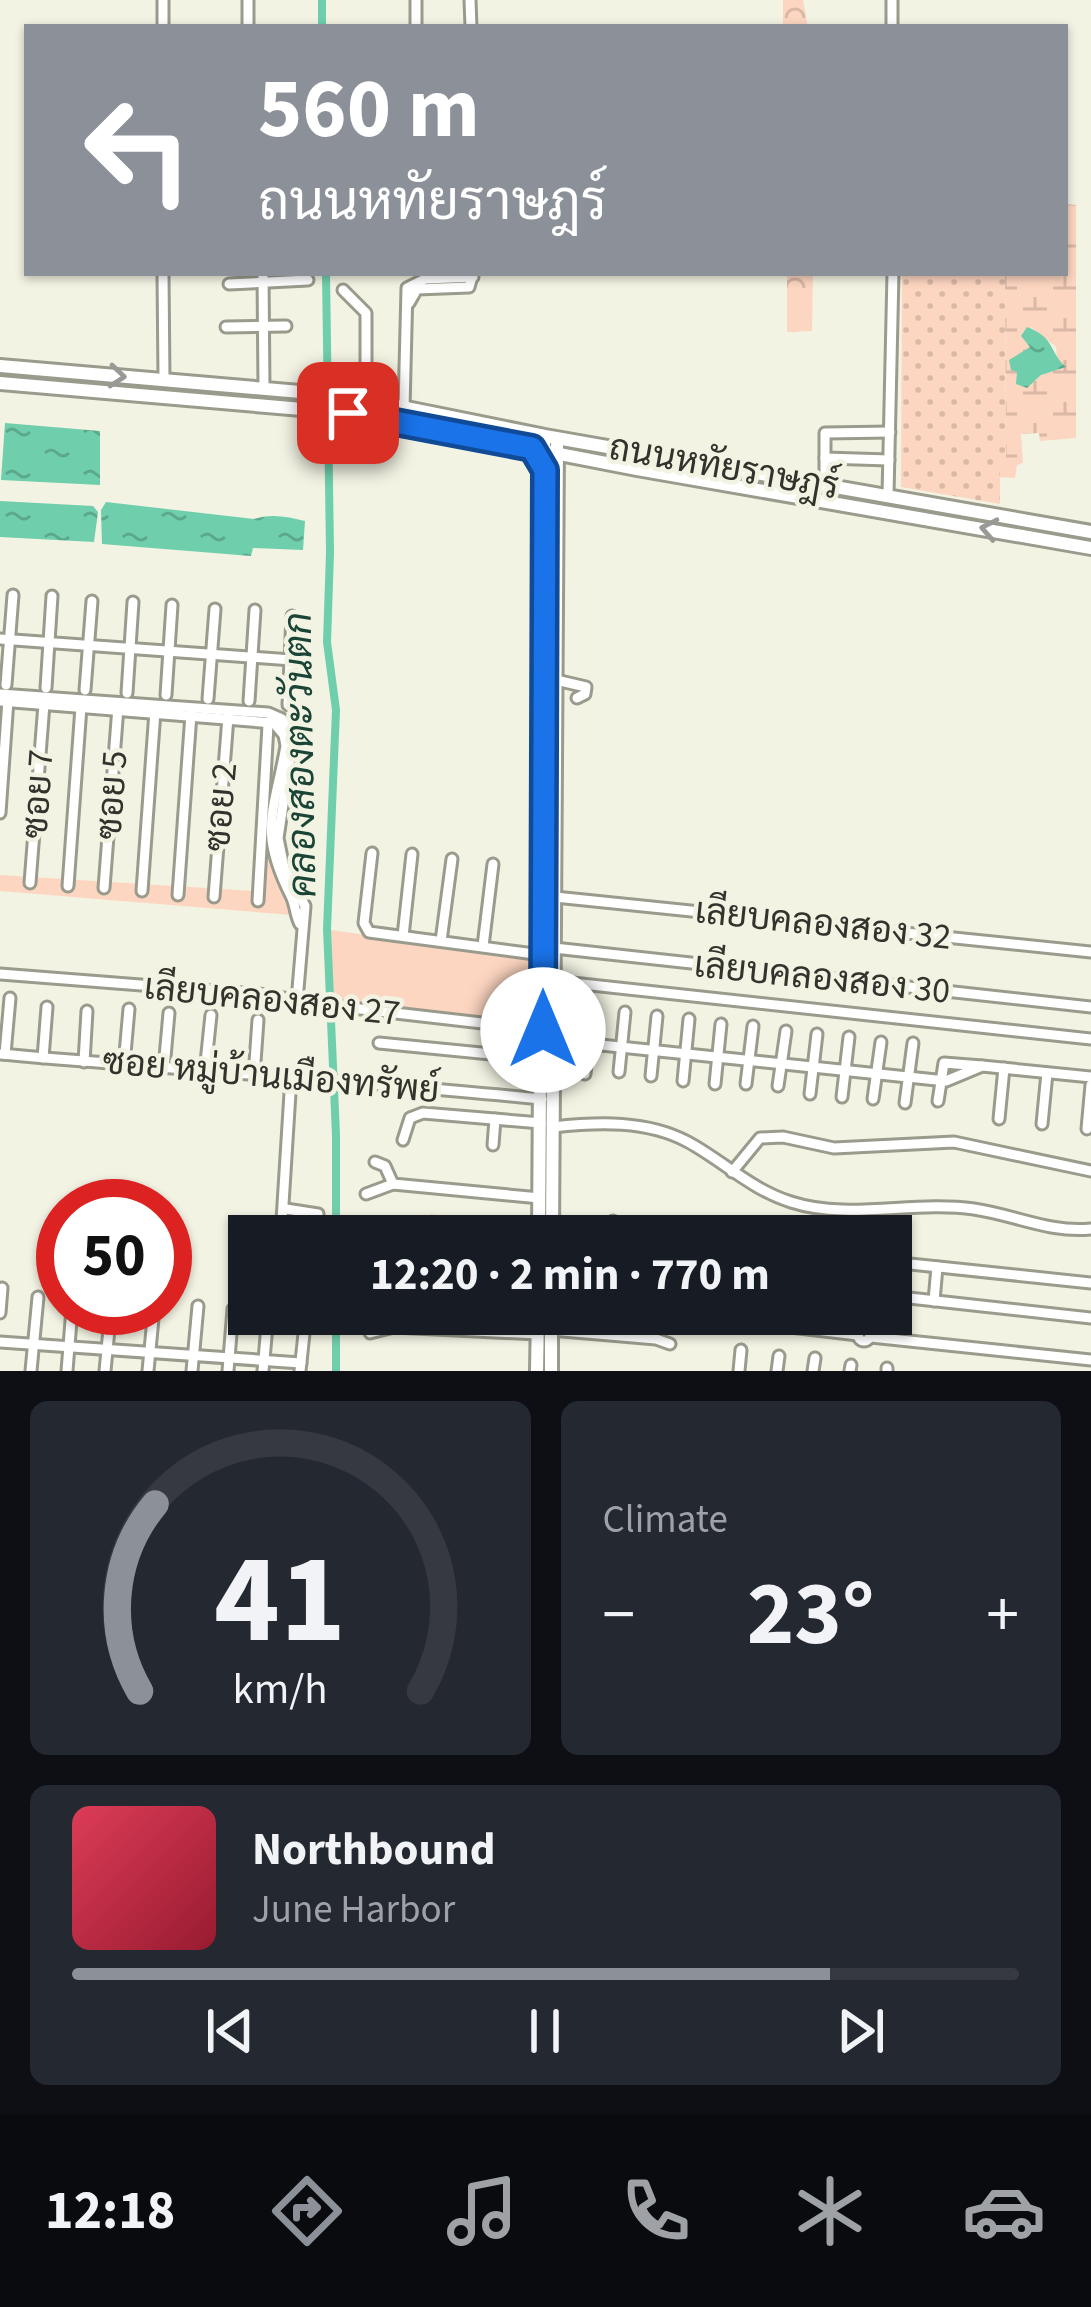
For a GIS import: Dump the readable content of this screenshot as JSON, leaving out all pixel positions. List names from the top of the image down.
{
  "streets": {
    "main road": ["ถนนหทัยราษฎร์"],
    "street": [
      "ซอย 7",
      "ซอย 5",
      "ซอย 2",
      "เลียบคลองสอง 32",
      "เลียบคลองสอง 30",
      "เลียบคลองสอง 27",
      "ซอย หมู่บ้านเมืองทรัพย์"
    ]
  },
  "water": ["คลองสองตะวันตก"],
  "page": {
    "turn": ["560 m", "ถนนหทัยราษฎร์"],
    "limit": "50",
    "trip": "12:20 · 2 min · 770 m",
    "tile": "Climate",
    "heat": ["−", "23°", "+"],
    "song": ["Northbound", "June Harbor"],
    "tabs": "12:18",
    "gauge": ["41", "km/h"]
  }
}
